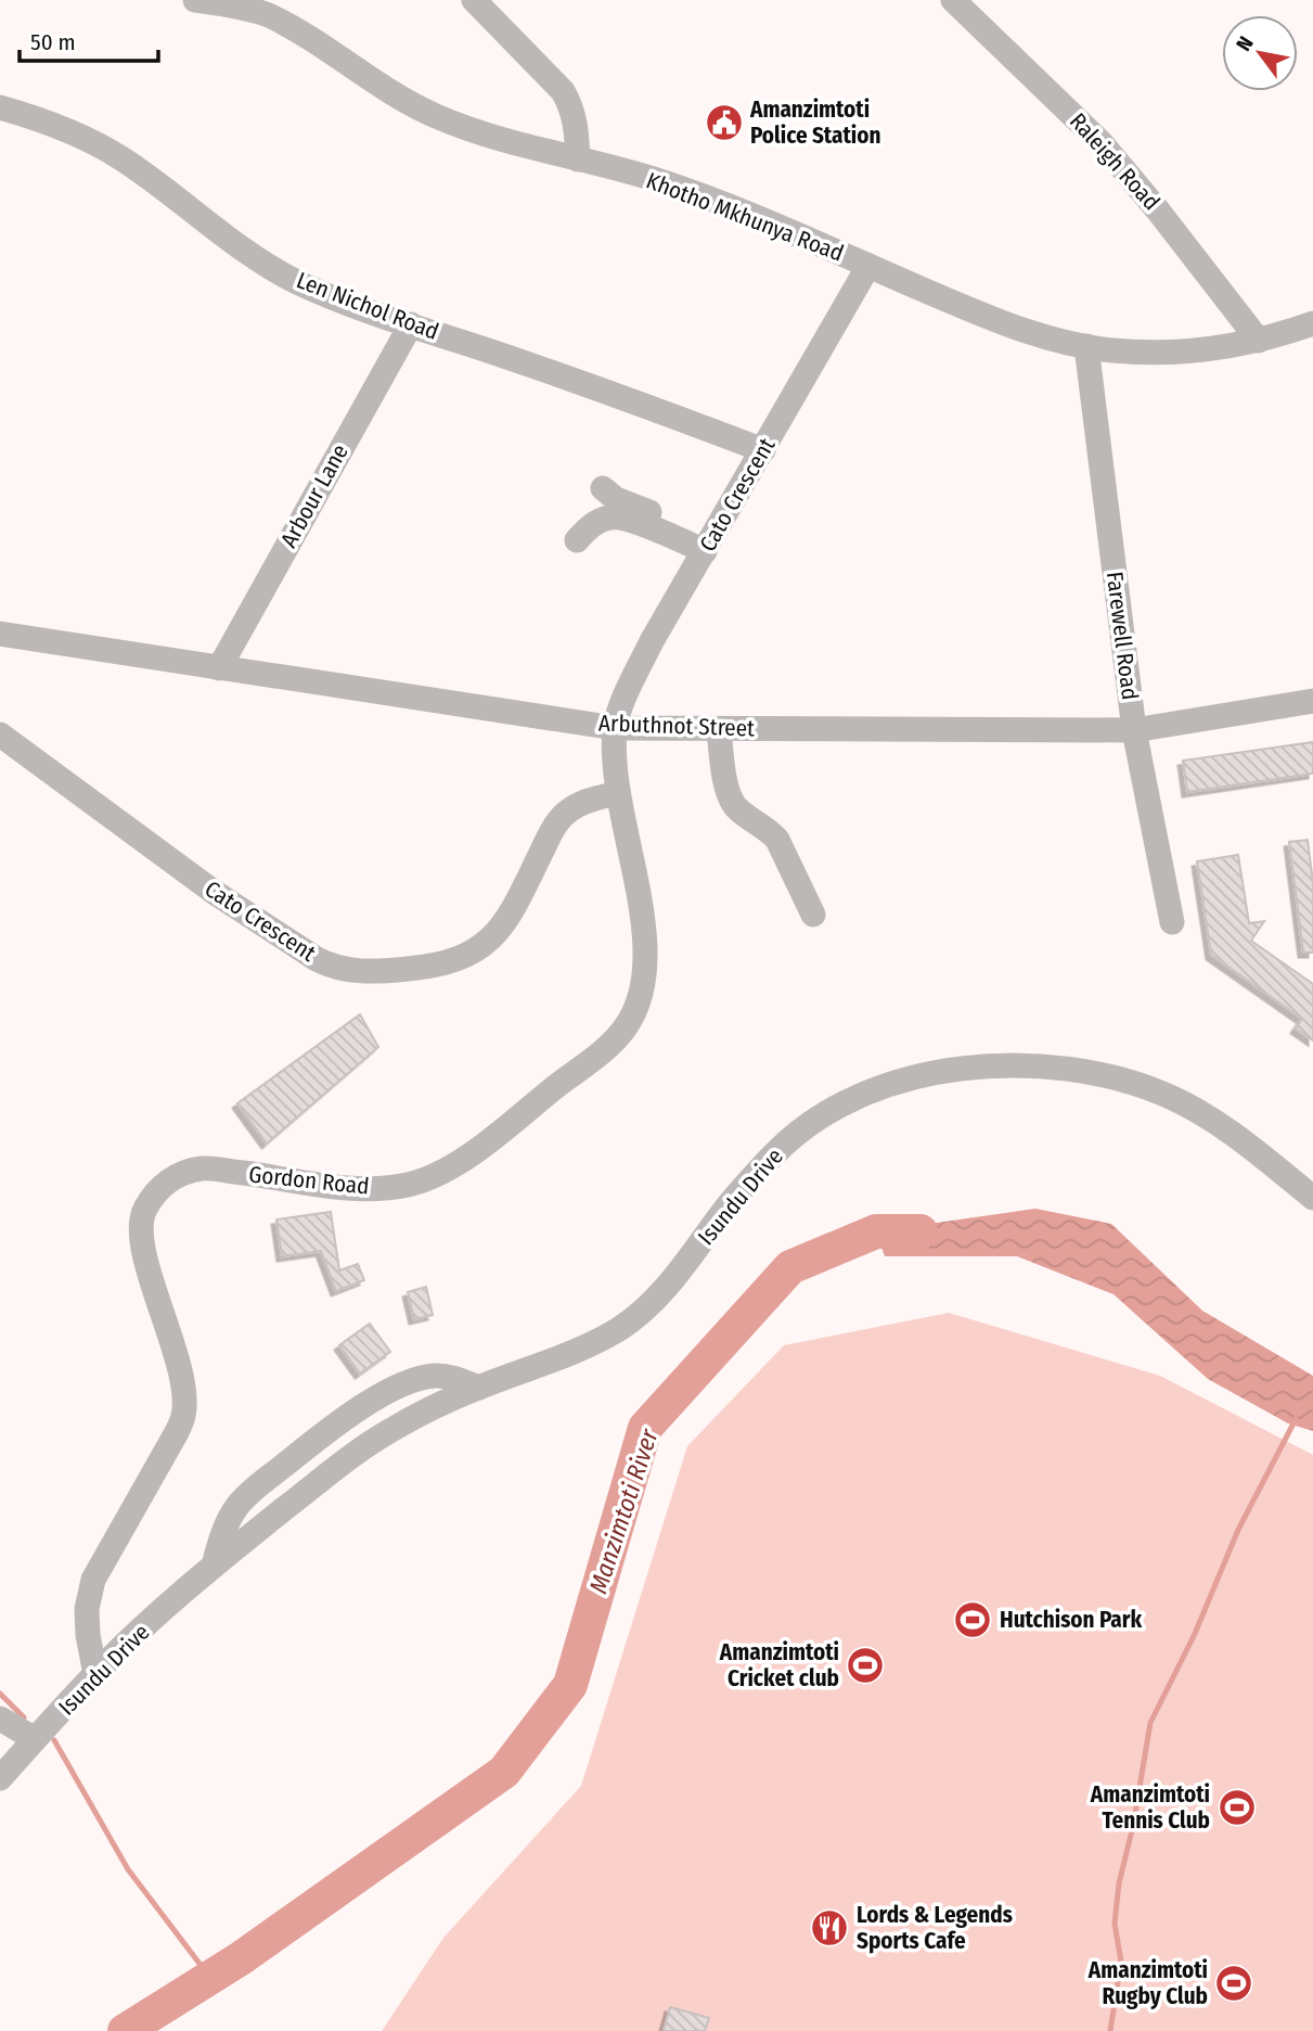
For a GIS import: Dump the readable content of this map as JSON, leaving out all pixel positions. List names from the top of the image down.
{
  "streets": {
    "street": [
      "Raleigh Road",
      "Khotho Mkhunya Road",
      "Len Nichol Road",
      "Cato Crescent",
      "Arbour Lane",
      "Farewell Road",
      "Arbuthnot Street",
      "Gordon Road",
      "Isundu Drive"
    ]
  },
  "crossings": [
    ["Raleigh Road", "Khotho Mkhunya Road"],
    ["Khotho Mkhunya Road", "Cato Crescent"],
    ["Khotho Mkhunya Road", "Farewell Road"],
    ["Len Nichol Road", "Cato Crescent"],
    ["Len Nichol Road", "Arbour Lane"],
    ["Cato Crescent", "Arbuthnot Street"],
    ["Cato Crescent", "Gordon Road"],
    ["Arbour Lane", "Arbuthnot Street"],
    ["Farewell Road", "Arbuthnot Street"],
    ["Arbuthnot Street", "Gordon Road"],
    ["Gordon Road", "Isundu Drive"]
  ],
  "water": ["Manzimtoti River"],
  "places": {
    "public building": ["Amanzimtoti Police Station"],
    "sports": [
      "Hutchison Park",
      "Amanzimtoti Cricket club",
      "Amanzimtoti Tennis Club",
      "Amanzimtoti Rugby Club"
    ],
    "restaurant": ["Lords & Legends Sports Cafe"]
  },
  "scale_bar": "50 m",
  "north": "top left"
}
